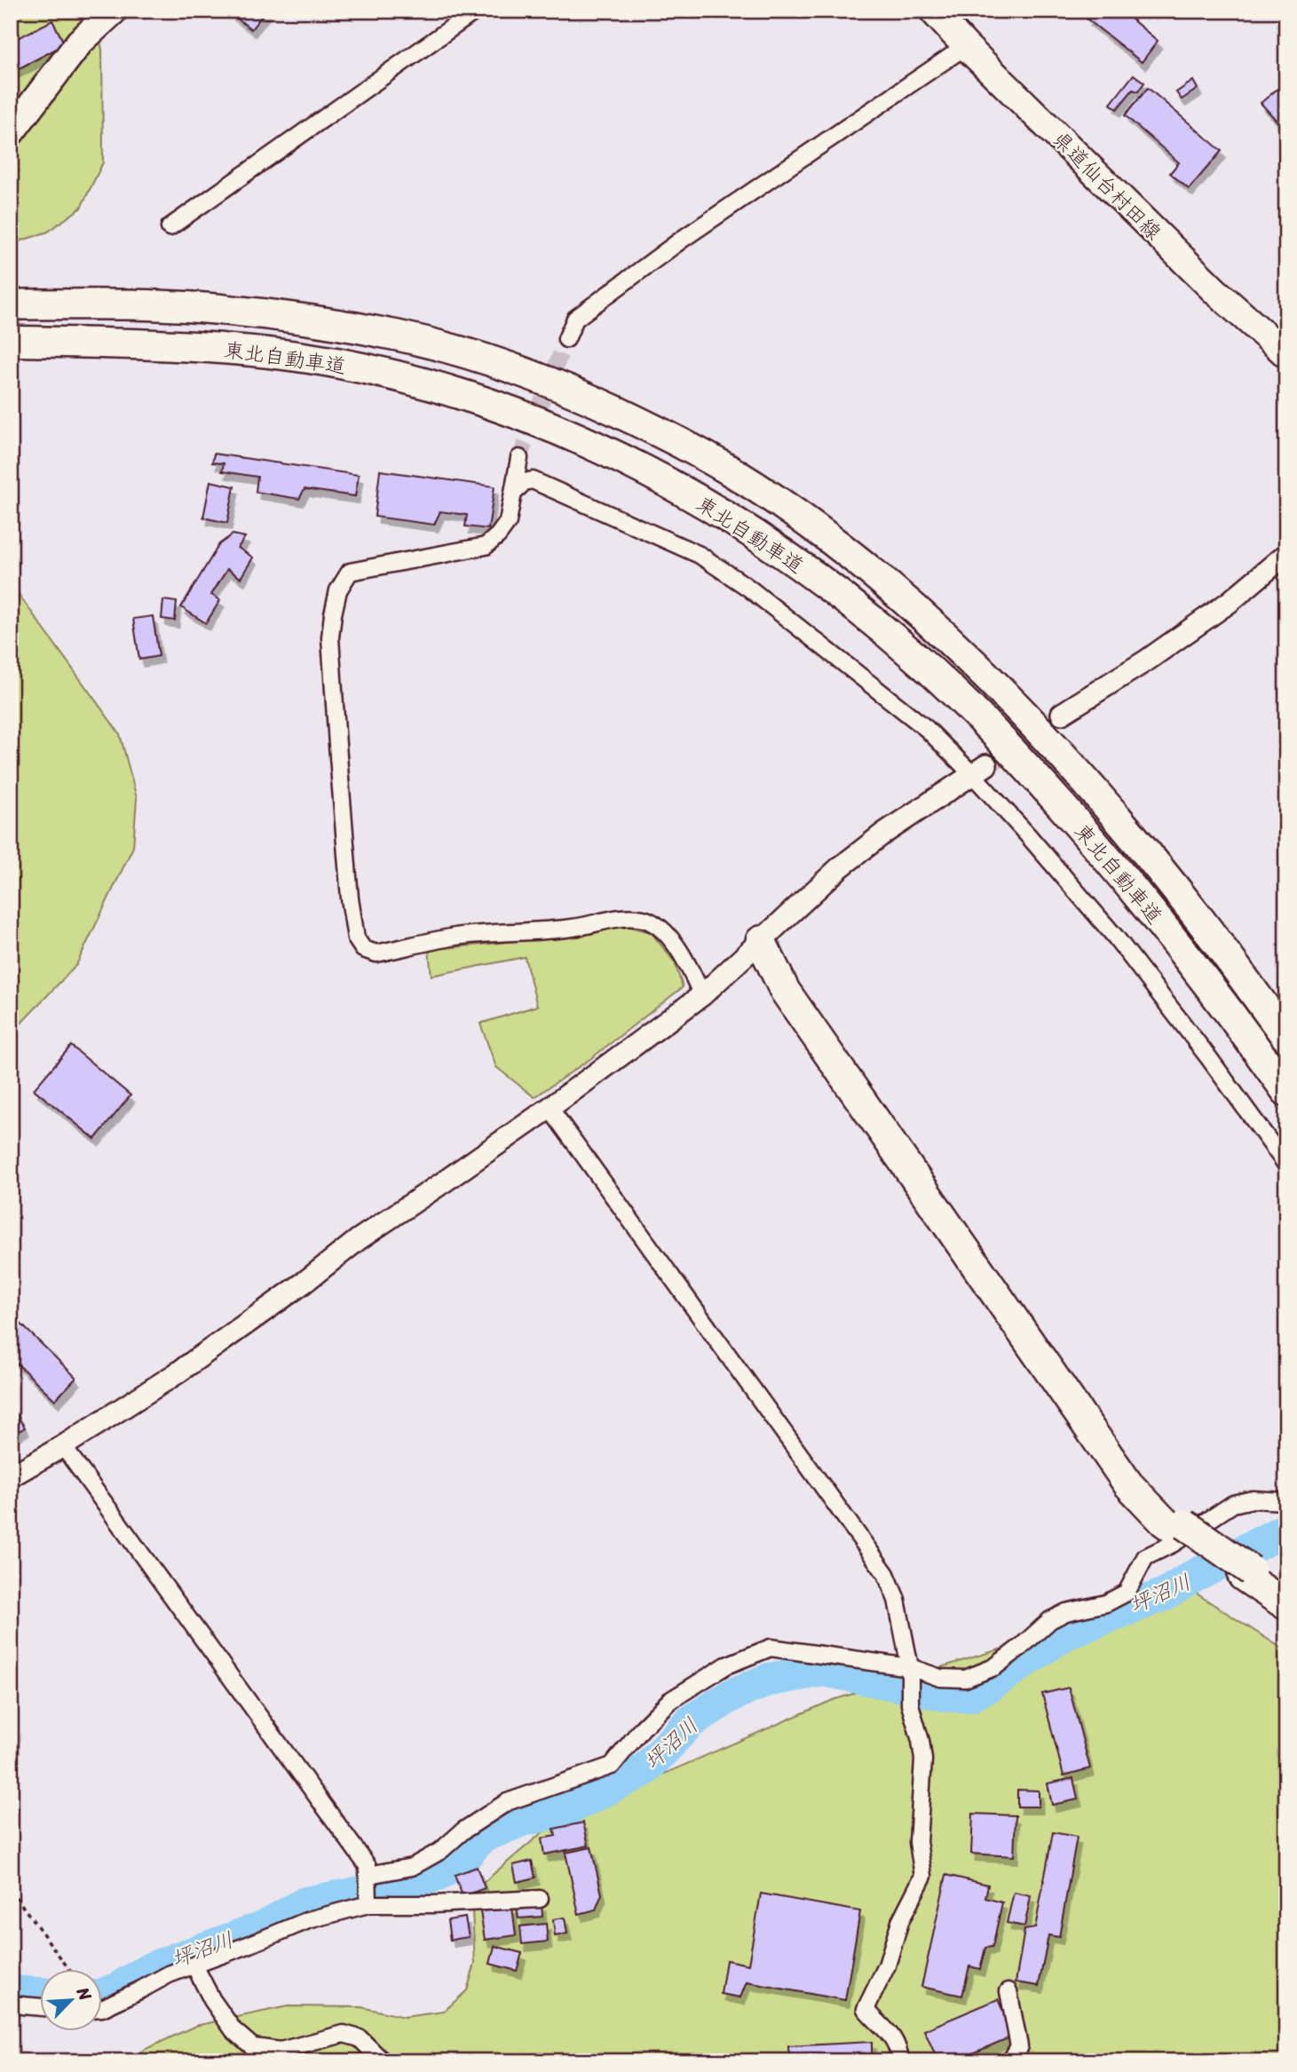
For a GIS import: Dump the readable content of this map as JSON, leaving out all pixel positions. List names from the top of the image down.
{
  "streets": {
    "highway": ["東北自動車道"],
    "main road": ["県道仙台村田線"]
  },
  "water": ["坪沼川"],
  "north": "top right"
}
